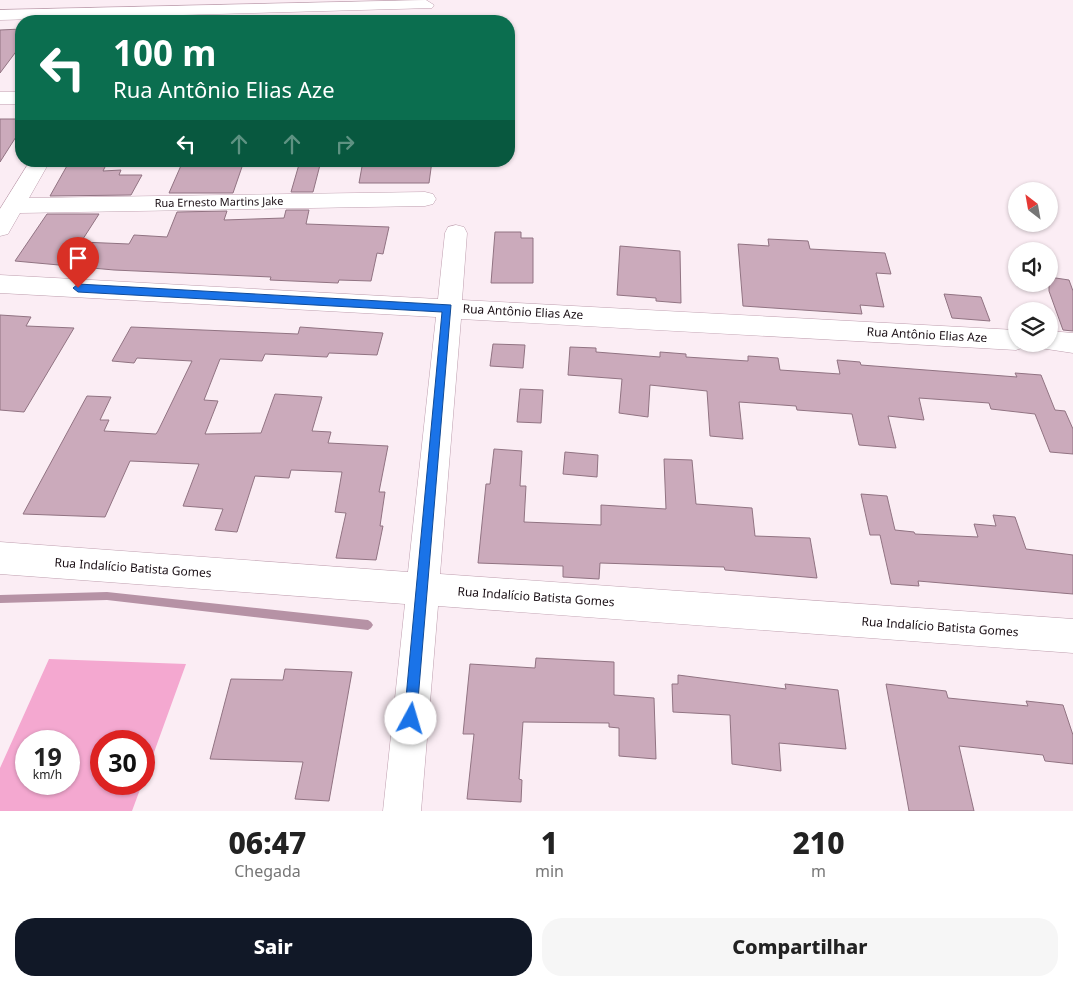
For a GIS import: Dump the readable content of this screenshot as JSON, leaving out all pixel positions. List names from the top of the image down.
{
  "streets": {
    "street": ["Rua Ernesto Martins Jake", "Rua Antônio Elias Aze", "Rua Indalício Batista Gomes"]
  },
  "north": "top left",
  "page": {
    "turn": ["100 m", "Rua Antônio Elias Aze"],
    "speed": "19 km/h",
    "limit": "30",
    "eta": [
      "06:47",
      "Chegada",
      "1",
      "min",
      "210",
      "m"
    ],
    "buttons": ["Sair", "Compartilhar"]
  }
}
